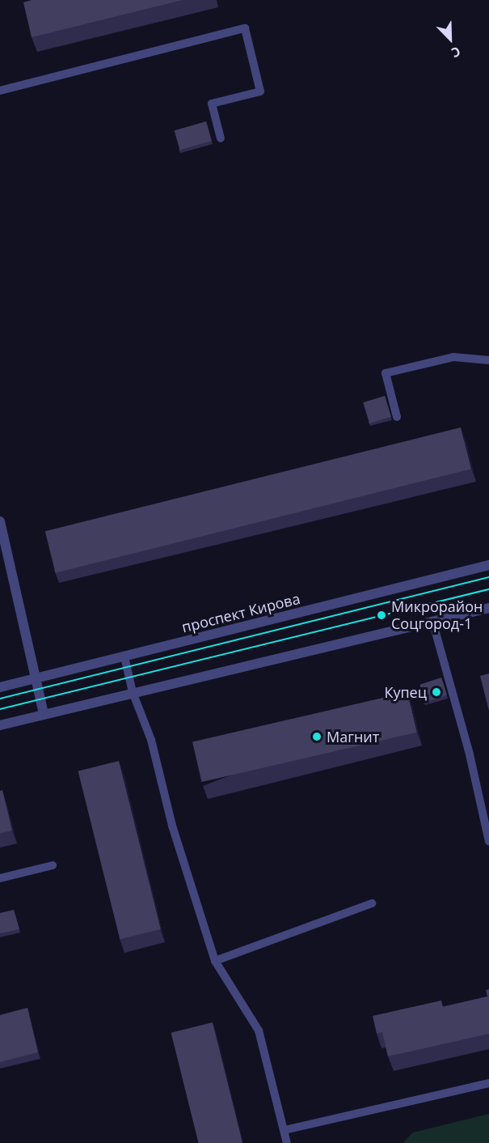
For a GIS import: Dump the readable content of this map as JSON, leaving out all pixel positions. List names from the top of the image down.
{
  "streets": {
    "street": ["проспект Кирова"]
  },
  "places": ["Микрорайон Соцгород-1", "Купец", "Магнит"],
  "north": "bottom right"
}
